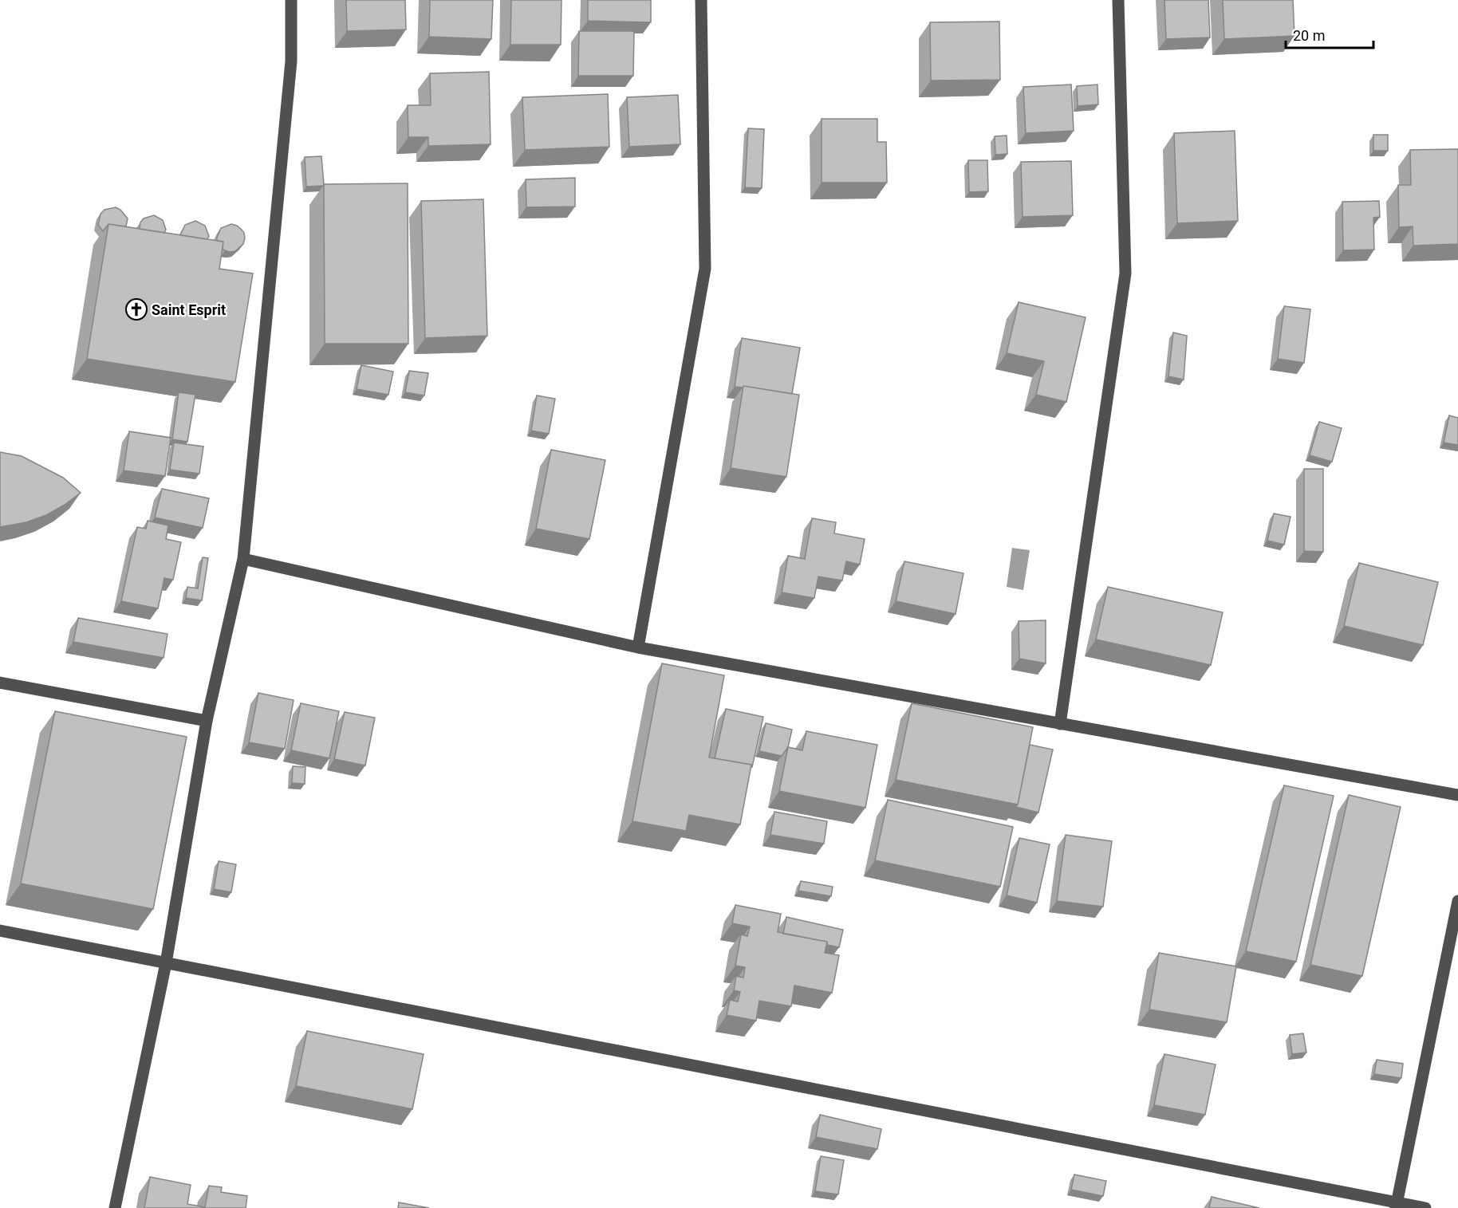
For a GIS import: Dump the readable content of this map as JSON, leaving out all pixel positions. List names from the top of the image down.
{
  "places": {
    "church": ["Saint Esprit"]
  },
  "scale_bar": "20 m"
}
